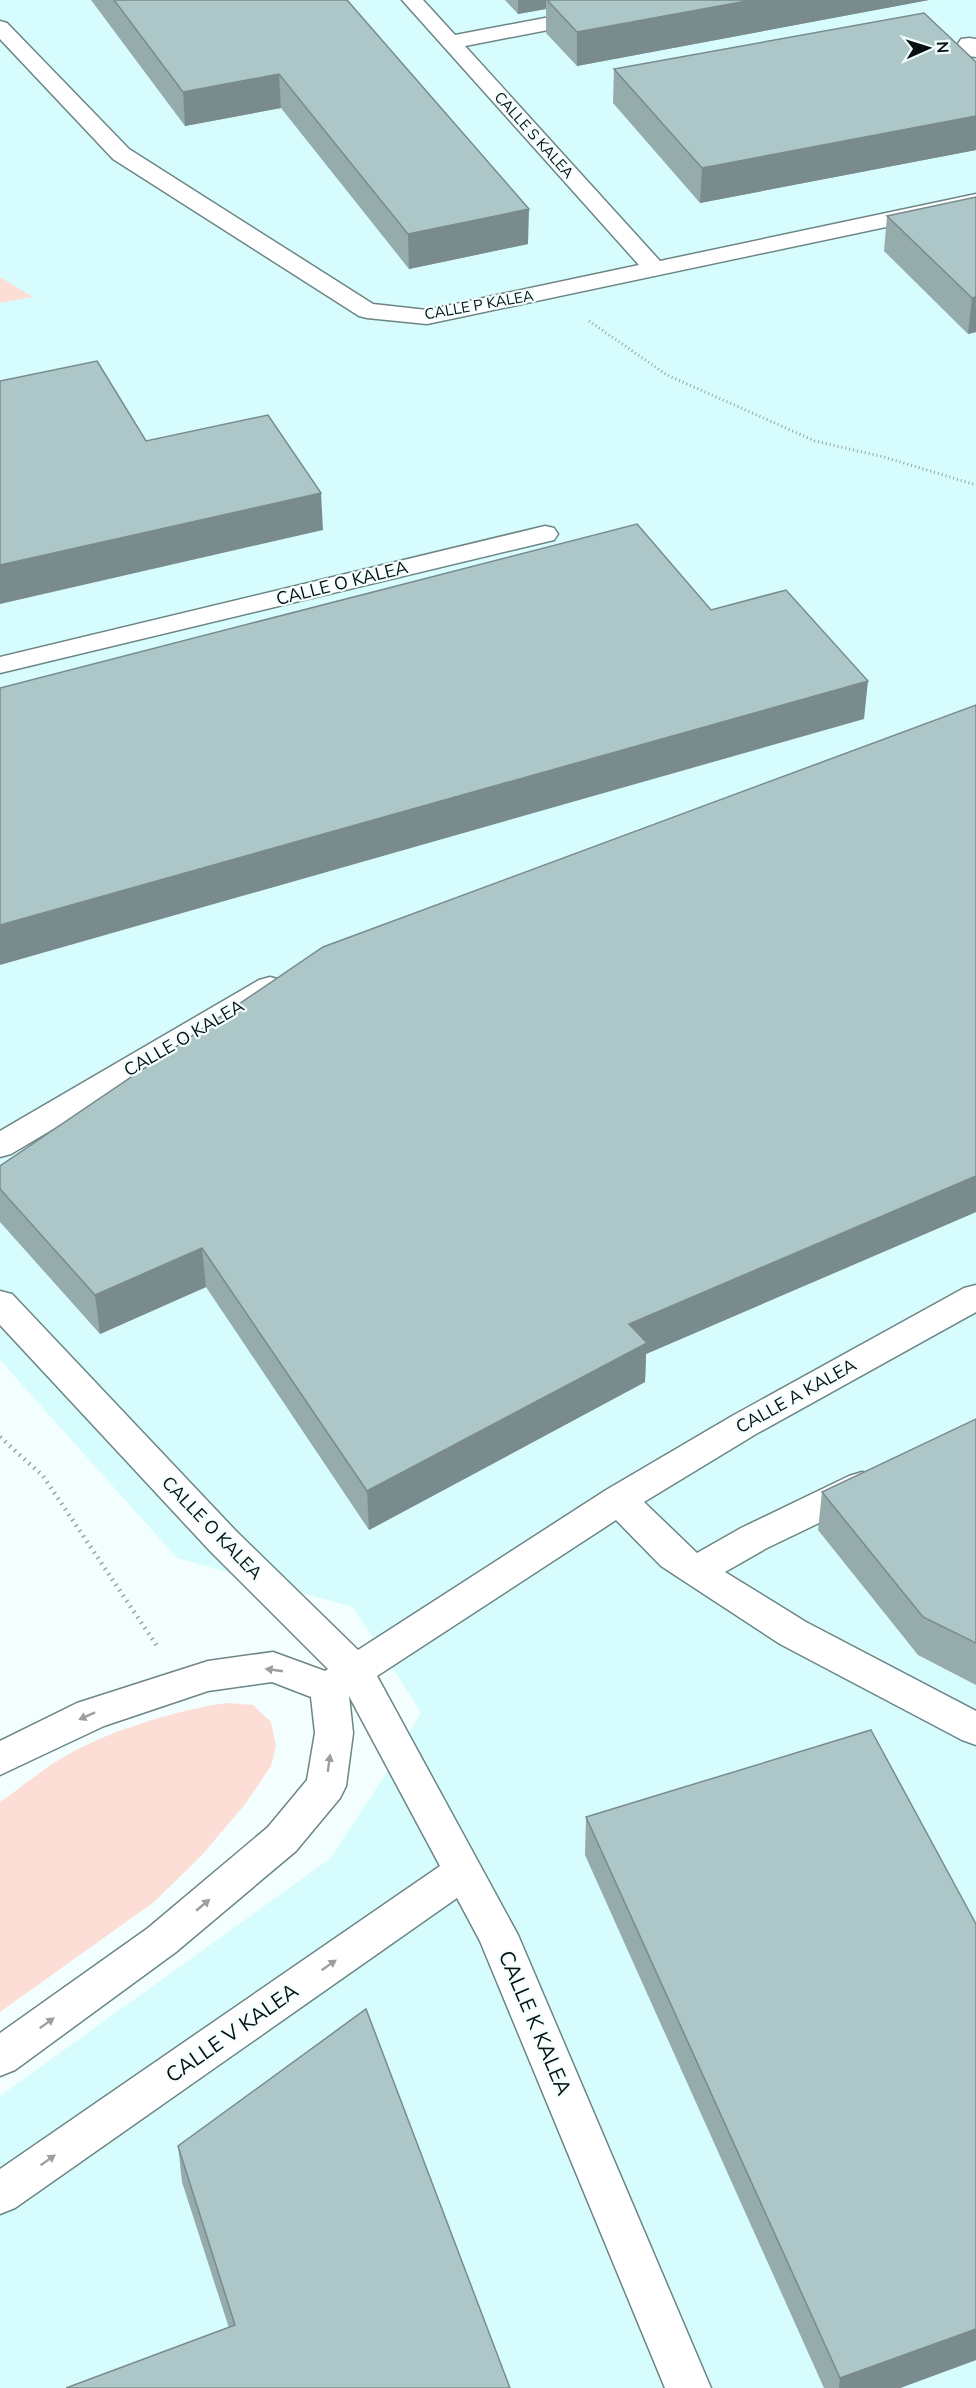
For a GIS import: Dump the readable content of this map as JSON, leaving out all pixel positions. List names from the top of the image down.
{
  "streets": {
    "street": [
      "CALLE S KALEA",
      "CALLE P KALEA",
      "CALLE O KALEA",
      "CALLE A KALEA",
      "CALLE K KALEA",
      "CALLE V KALEA"
    ]
  },
  "crossings": [
    ["CALLE S KALEA", "CALLE P KALEA"],
    ["CALLE O KALEA", "CALLE A KALEA"],
    ["CALLE O KALEA", "CALLE K KALEA"],
    ["CALLE A KALEA", "CALLE K KALEA"],
    ["CALLE K KALEA", "CALLE V KALEA"]
  ],
  "north": "right"
}
